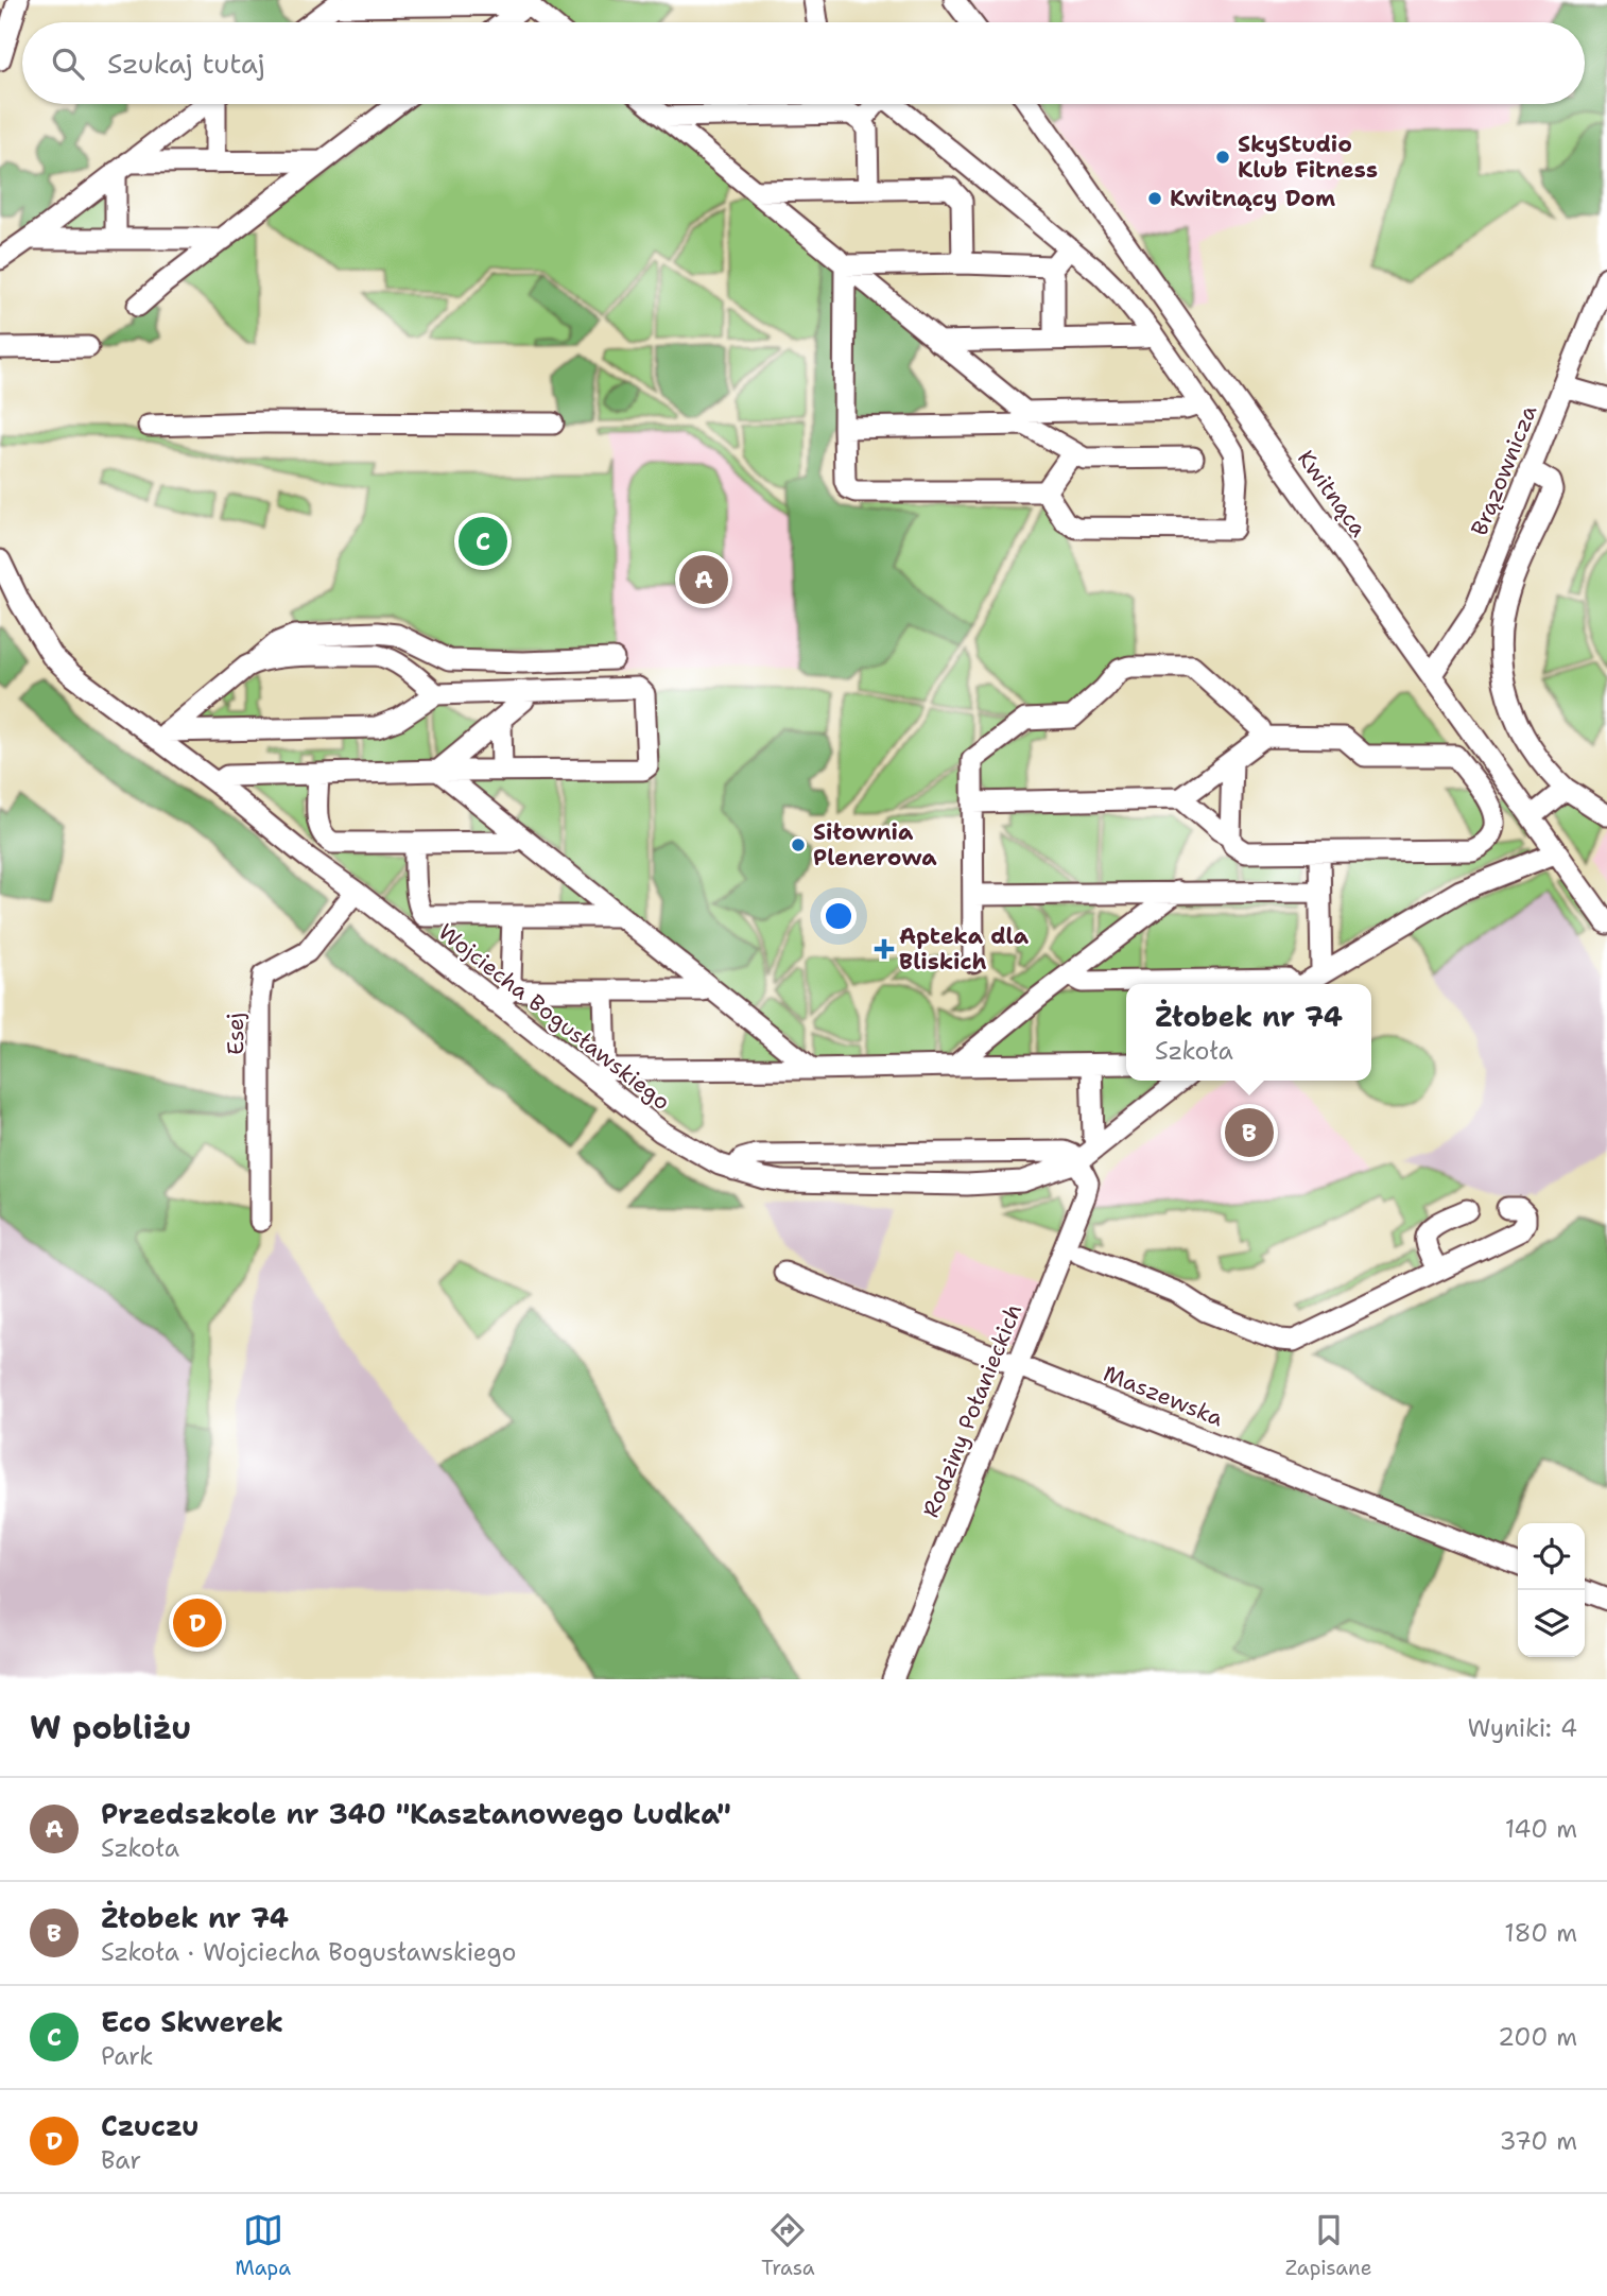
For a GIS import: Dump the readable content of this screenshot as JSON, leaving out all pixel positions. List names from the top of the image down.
{
  "streets": {
    "street": [
      "Brązownicza",
      "Kwitnąca",
      "Wojciecha Bogusławskiego",
      "Esej",
      "Maszewska",
      "Rodziny Połanieckich"
    ]
  },
  "crossings": [
    ["Brązownicza", "Kwitnąca"],
    ["Wojciecha Bogusławskiego", "Esej"],
    ["Wojciecha Bogusławskiego", "Rodziny Połanieckich"],
    ["Maszewska", "Rodziny Połanieckich"]
  ],
  "places": {
    "other": ["SkyStudio Klub Fitness", "Kwitnący Dom", "Siłownia Plenerowa"],
    "health": ["Apteka dla Bliskich"]
  },
  "page": {
    "search": "Szukaj tutaj",
    "pins": [
      "C",
      "A",
      "B",
      "D"
    ],
    "popup": ["Żłobek nr 74", "Szkoła"],
    "heading": ["W pobliżu", "Wyniki: 4"],
    "list": [
      {
        "mark": "A",
        "name": "Przedszkole nr 340 \"Kasztanowego Ludka\"",
        "note": "Szkoła",
        "value": "140 m"
      },
      {
        "mark": "B",
        "name": "Żłobek nr 74",
        "note": "Szkoła · Wojciecha Bogusławskiego",
        "value": "180 m"
      },
      {
        "mark": "C",
        "name": "Eco Skwerek",
        "note": "Park",
        "value": "200 m"
      },
      {
        "mark": "D",
        "name": "Czuczu",
        "note": "Bar",
        "value": "370 m"
      }
    ],
    "nav": ["Mapa", "Trasa", "Zapisane"]
  }
}
